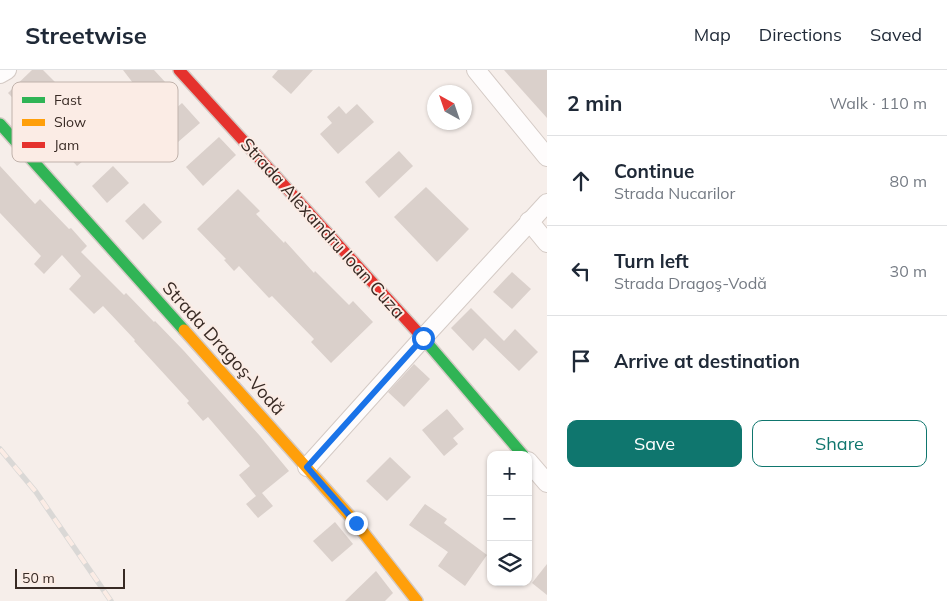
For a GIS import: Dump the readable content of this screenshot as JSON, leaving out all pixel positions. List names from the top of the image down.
{
  "streets": {
    "street": ["Strada Alexandru Ioan Cuza", "Strada Dragoş-Vodă"]
  },
  "legend": ["Fast", "Slow", "Jam"],
  "scale_bar": "50 m",
  "north": "top left",
  "page": {
    "header": "Streetwise",
    "nav": ["Map", "Directions", "Saved"],
    "heading": ["2 min", "Walk · 110 m"],
    "list": [
      ["Continue", "Strada Nucarilor", "80 m"],
      ["Turn left", "Strada Dragoş-Vodă", "30 m"],
      "Arrive at destination"
    ],
    "buttons": ["Save", "Share"],
    "map_buttons": ["+", "−"],
    "scale": "50 m"
  }
}
